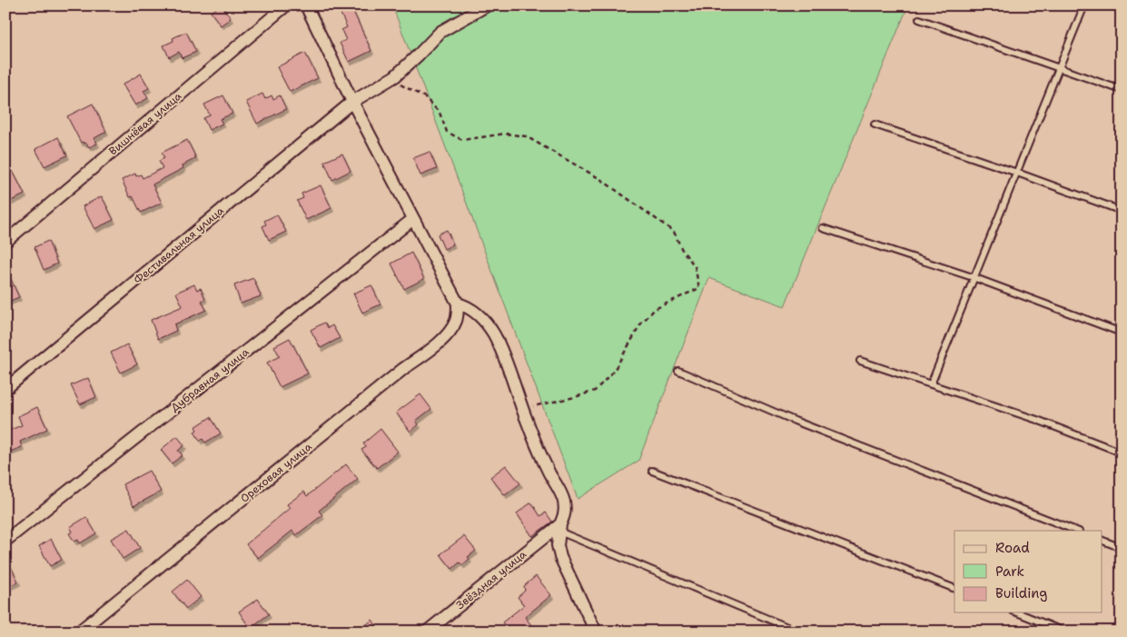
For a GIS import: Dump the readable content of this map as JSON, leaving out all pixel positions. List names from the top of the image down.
{
  "streets": {
    "street": [
      "Вишнёвая улица",
      "Фестивальная улица",
      "Дубравная улица",
      "Ореховая улица",
      "Звёздная улица"
    ]
  },
  "legend": ["Road", "Park", "Building"]
}
